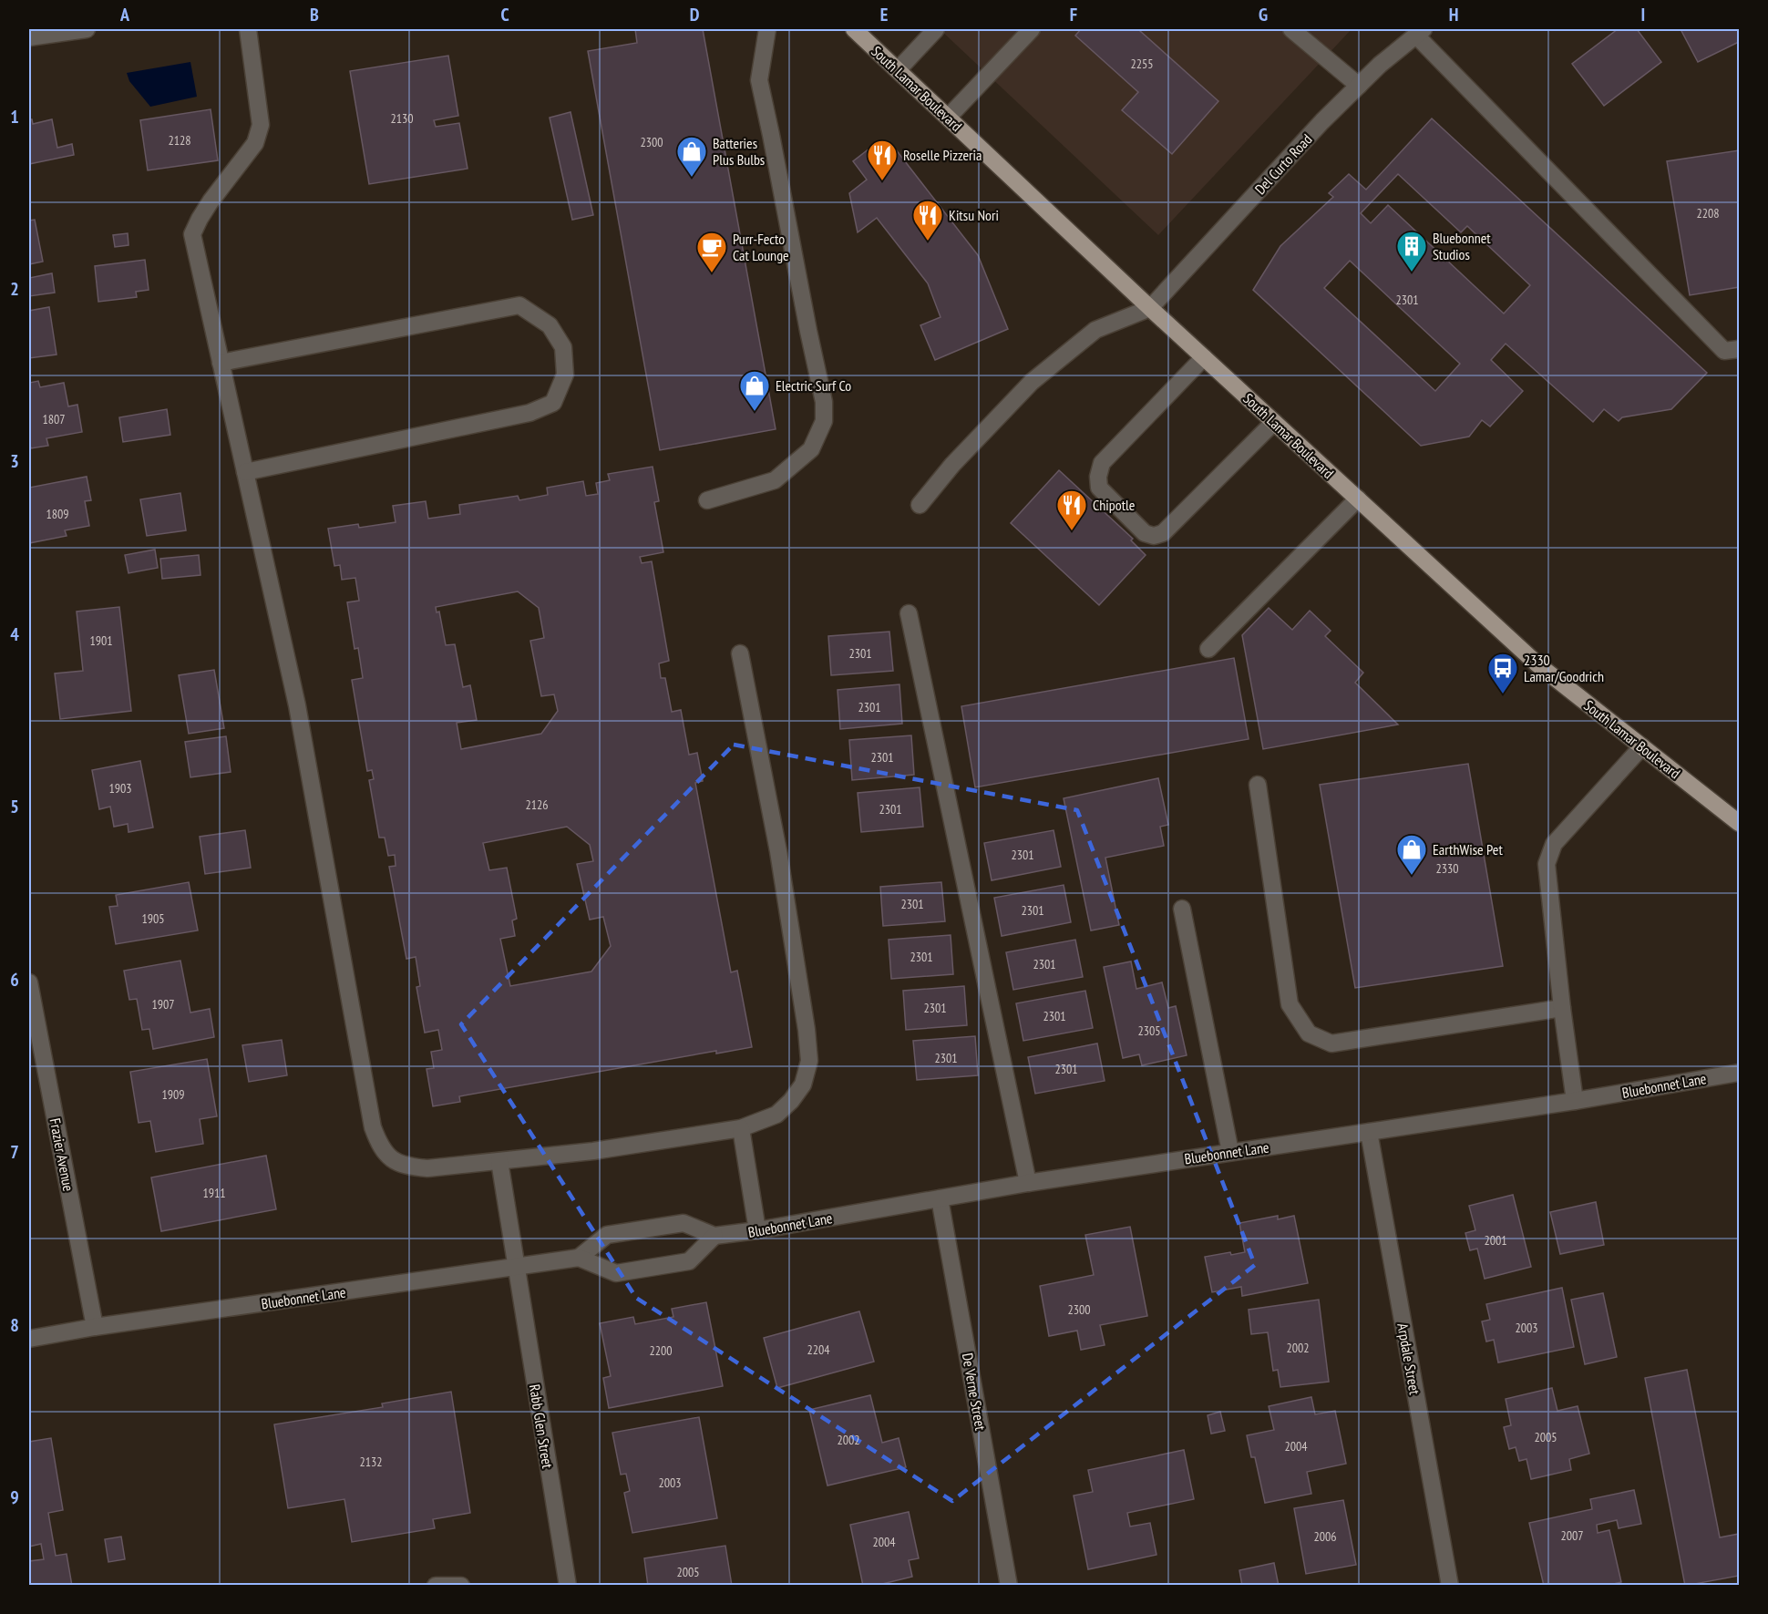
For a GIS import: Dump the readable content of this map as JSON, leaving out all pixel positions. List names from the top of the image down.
{
  "streets": {
    "main road": ["South Lamar Boulevard"],
    "street": [
      "Del Curto Road",
      "Bluebonnet Lane",
      "Frazier Avenue",
      "Arpdale Street",
      "De Verne Street",
      "Rabb Glen Street"
    ]
  },
  "crossings": [
    ["South Lamar Boulevard", "Del Curto Road"],
    ["Bluebonnet Lane", "Frazier Avenue"],
    ["Bluebonnet Lane", "Arpdale Street"],
    ["Bluebonnet Lane", "De Verne Street"],
    ["Bluebonnet Lane", "Rabb Glen Street"]
  ],
  "places": {
    "shop": ["Batteries Plus Bulbs", "Electric Surf Co", "EarthWise Pet"],
    "restaurant": ["Roselle Pizzeria", "Kitsu Nori", "Chipotle"],
    "building": ["Bluebonnet Studios"],
    "cafe": ["Purr-Fecto Cat Lounge"],
    "bus stop": ["2330 Lamar/Goodrich"]
  },
  "house_numbers": [
    "2255",
    "2130",
    "2128",
    "2300",
    "2208",
    "2301",
    "1807",
    "1809",
    "1901",
    "2301",
    "2301",
    "2301",
    "1903",
    "2126",
    "2301",
    "2301",
    "2330",
    "2301",
    "2301",
    "1905",
    "2301",
    "2301",
    "1907",
    "2301",
    "2301",
    "2305",
    "2301",
    "2301",
    "1909",
    "1911",
    "2001",
    "2300",
    "2003",
    "2002",
    "2204",
    "2200",
    "2005",
    "2002",
    "2004",
    "2132",
    "2003",
    "2007",
    "2006",
    "2004",
    "2005"
  ],
  "grid": {
    "columns": [
      "A",
      "B",
      "C",
      "D",
      "E",
      "F",
      "G",
      "H",
      "I"
    ],
    "rows": [
      "1",
      "2",
      "3",
      "4",
      "5",
      "6",
      "7",
      "8",
      "9"
    ]
  }
}
